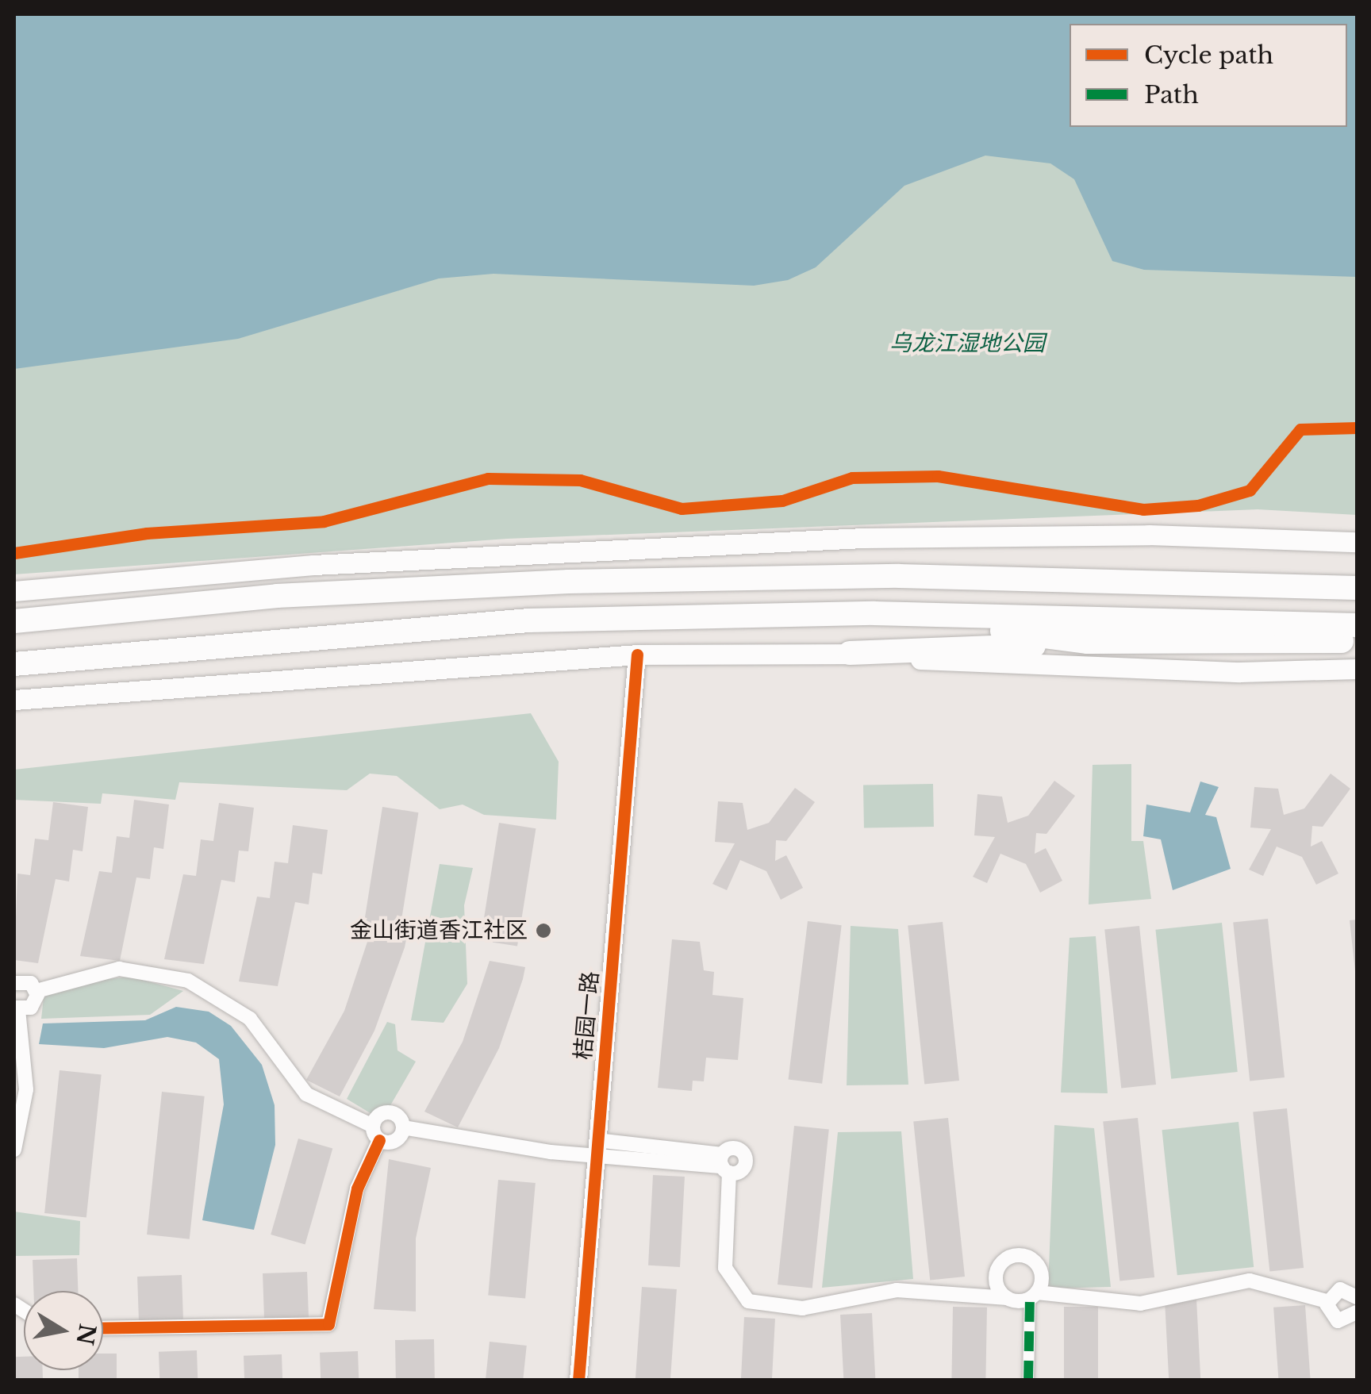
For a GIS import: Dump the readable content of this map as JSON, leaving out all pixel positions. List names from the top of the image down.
{
  "streets": {
    "street": ["桔园一路"]
  },
  "parks": ["乌龙江湿地公园"],
  "places": ["金山街道香江社区"],
  "legend": ["Cycle path", "Path"],
  "north": "right"
}
